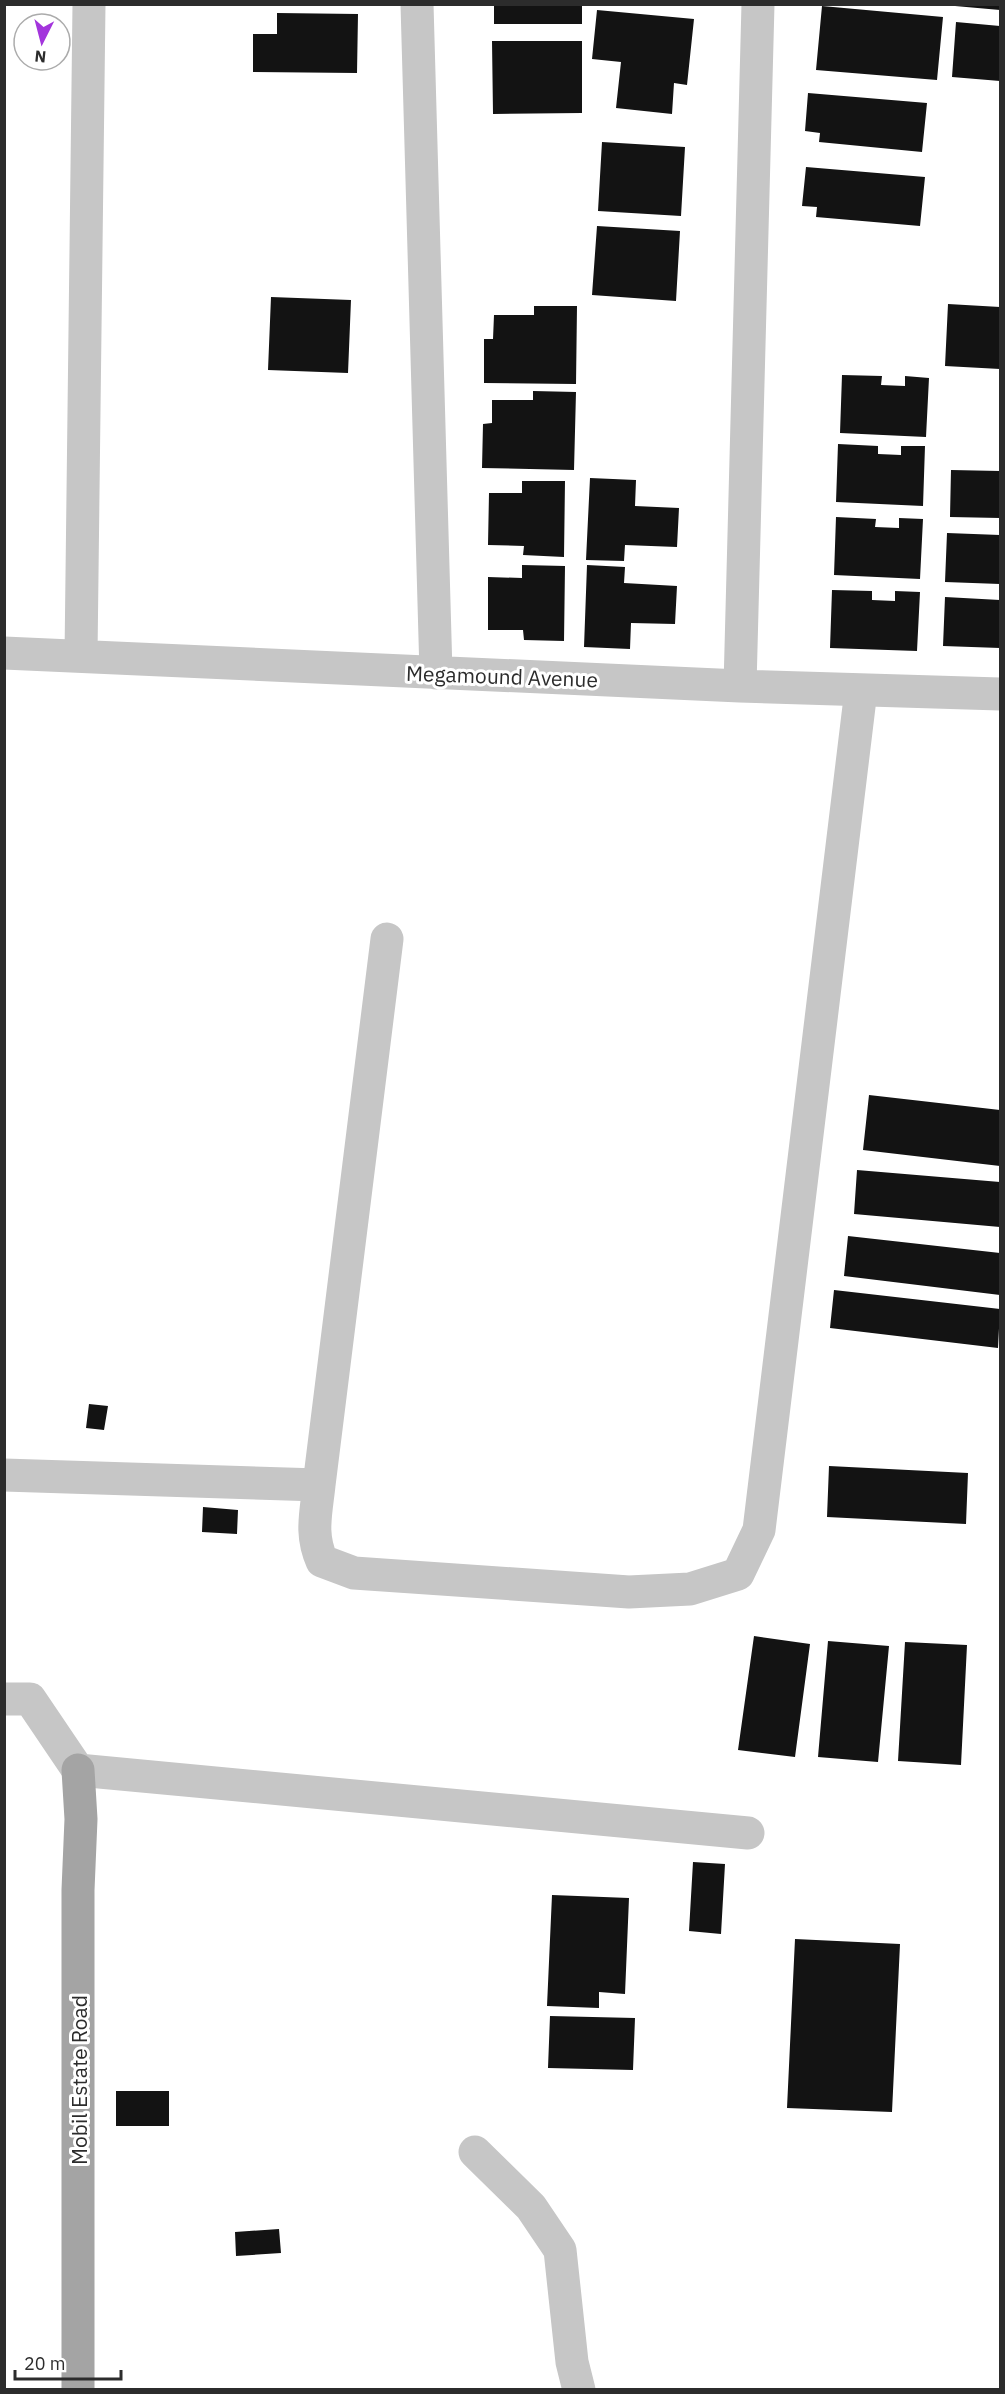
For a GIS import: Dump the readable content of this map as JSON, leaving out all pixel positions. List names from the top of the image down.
{
  "streets": {
    "main road": ["Mobil Estate Road"],
    "street": ["Megamound Avenue"]
  },
  "scale_bar": "20 m",
  "north": "bottom"
}
